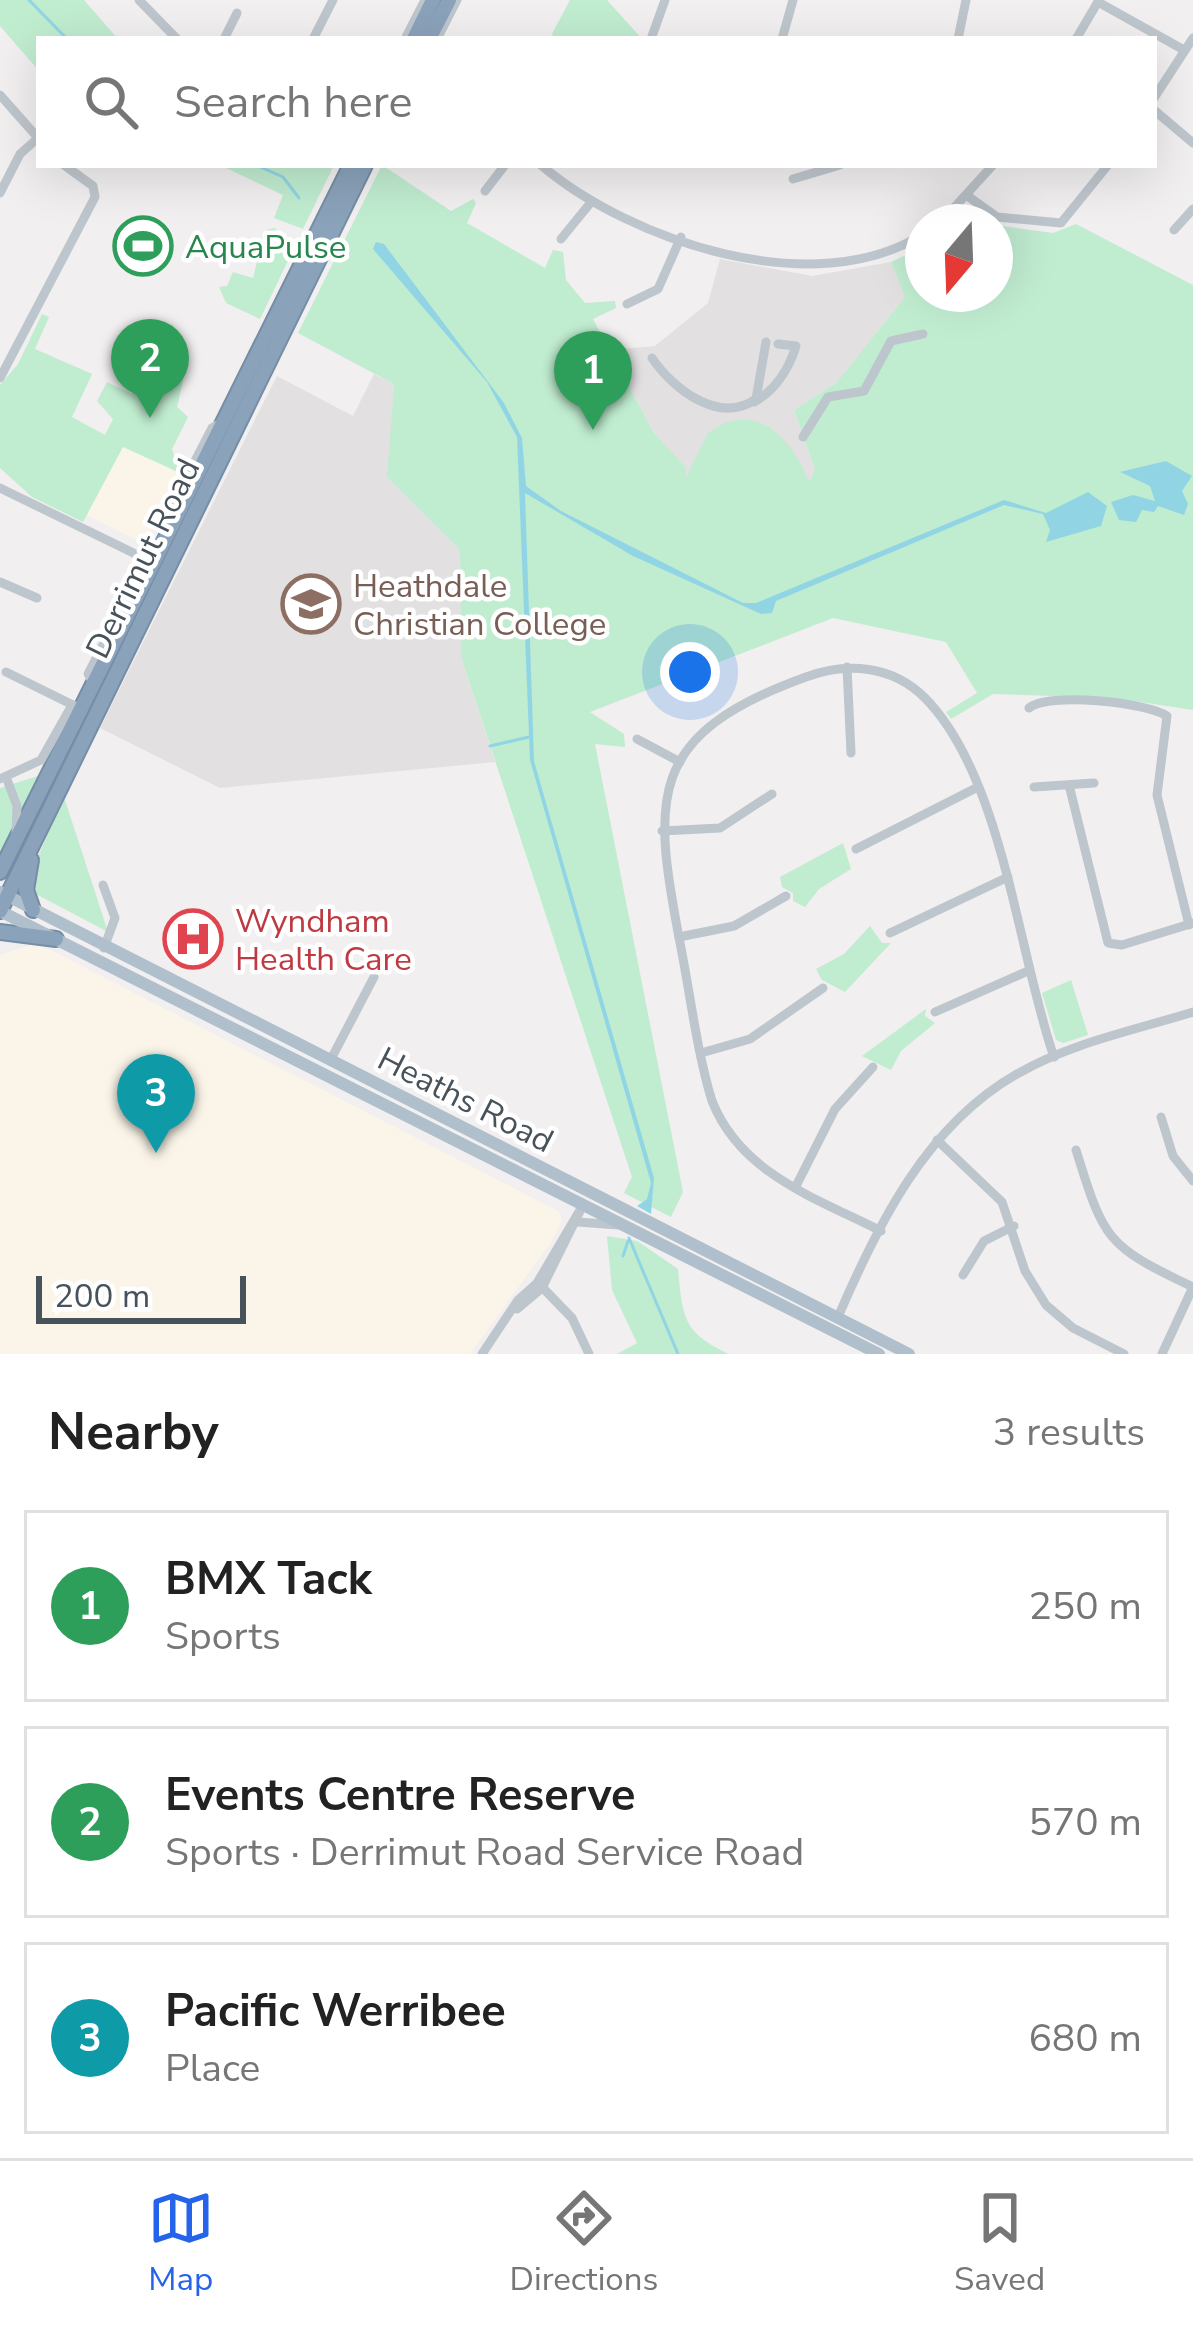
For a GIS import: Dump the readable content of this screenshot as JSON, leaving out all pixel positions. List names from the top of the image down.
{
  "streets": {
    "highway": ["Derrimut Road"],
    "main road": ["Heaths Road"]
  },
  "crossings": [
    ["Derrimut Road", "Heaths Road"]
  ],
  "places": {
    "sports": ["AquaPulse"],
    "school or university": ["Heathdale Christian College"],
    "hospital": ["Wyndham Health Care"]
  },
  "scale_bar": "200 m",
  "north": "bottom",
  "page": {
    "search": "Search here",
    "pins": ["2", "1", "3"],
    "scale": "200 m",
    "heading": ["Nearby", "3 results"],
    "list": [
      {
        "mark": "1",
        "name": "BMX Tack",
        "note": "Sports",
        "value": "250 m"
      },
      {
        "mark": "2",
        "name": "Events Centre Reserve",
        "note": "Sports · Derrimut Road Service Road",
        "value": "570 m"
      },
      {
        "mark": "3",
        "name": "Pacific Werribee",
        "note": "Place",
        "value": "680 m"
      }
    ],
    "nav": ["Map", "Directions", "Saved"]
  }
}
